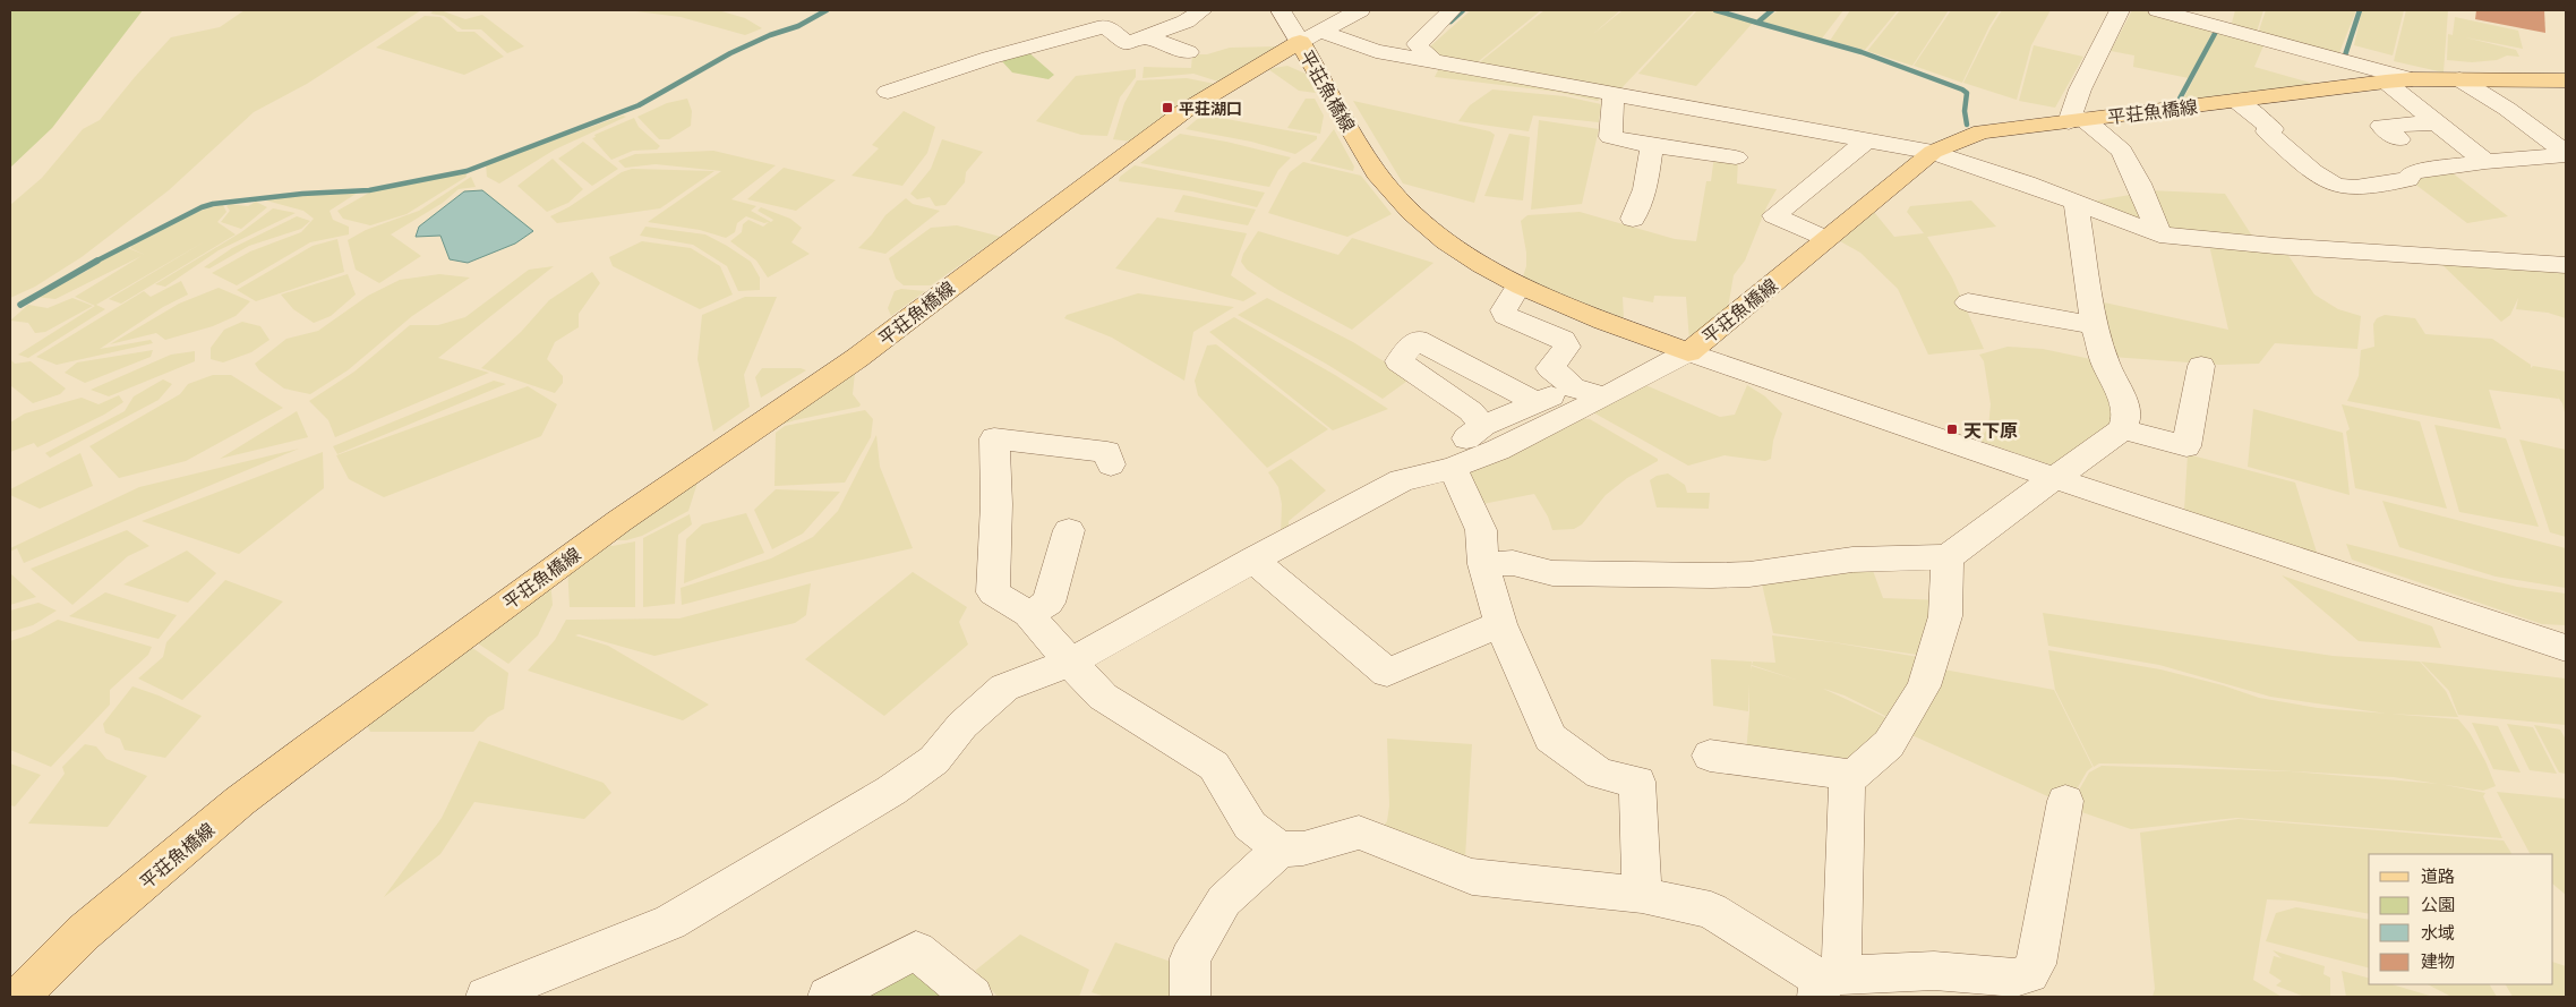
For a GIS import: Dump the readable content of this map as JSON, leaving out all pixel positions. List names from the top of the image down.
{
  "streets": {
    "main road": ["平荘魚橋線"]
  },
  "places": {
    "transit": ["平荘湖口", "天下原"]
  },
  "legend": [
    "道路",
    "公園",
    "水域",
    "建物"
  ]
}
